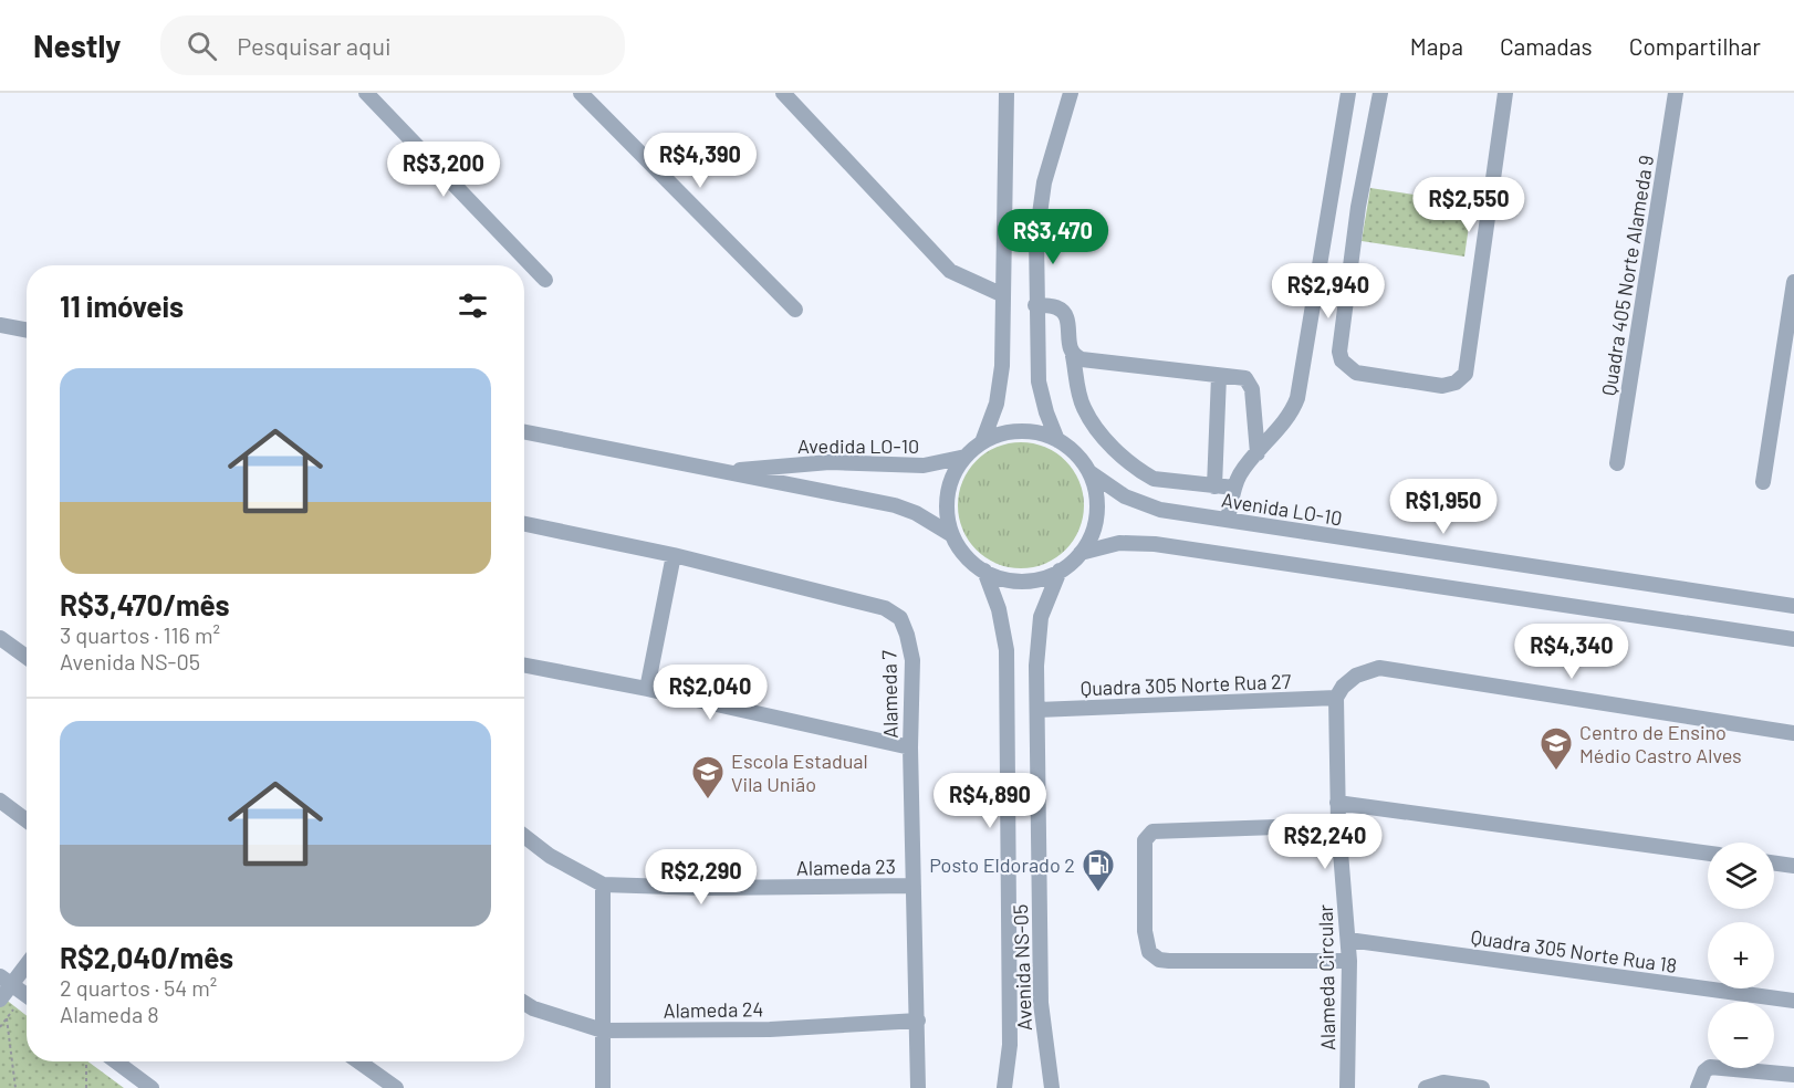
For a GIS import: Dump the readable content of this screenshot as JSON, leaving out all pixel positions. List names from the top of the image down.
{
  "streets": {
    "street": [
      "Quadra 405 Norte Alameda 9",
      "Avedida LO-10",
      "Avenida LO-10",
      "Quadra 305 Norte Rua 27",
      "Alameda 7",
      "Alameda 23",
      "Quadra 305 Norte Rua 18",
      "Avenida NS-05",
      "Alameda Circular",
      "Alameda 24"
    ]
  },
  "crossings": [
    ["Avedida LO-10", "Avenida LO-10"],
    ["Avedida LO-10", "Avenida NS-05"],
    ["Avenida LO-10", "Avenida NS-05"],
    ["Quadra 305 Norte Rua 27", "Avenida NS-05"],
    ["Quadra 305 Norte Rua 27", "Alameda Circular"],
    ["Alameda 7", "Alameda 23"],
    ["Alameda 7", "Alameda 24"],
    ["Quadra 305 Norte Rua 18", "Alameda Circular"]
  ],
  "places": {
    "school or university": ["Centro de Ensino Médio Castro Alves", "Escola Estadual Vila União"],
    "fuel station": ["Posto Eldorado 2"]
  },
  "page": {
    "header": "Nestly",
    "search": "Pesquisar aqui",
    "nav": ["Mapa", "Camadas", "Compartilhar"],
    "price": [
      "R$4,390",
      "R$3,200",
      "R$2,550",
      "R$3,470",
      "R$2,940",
      "R$1,950",
      "R$4,340",
      "R$2,040",
      "R$4,890",
      "R$2,240",
      "R$2,290"
    ],
    "heading": "11 imóveis",
    "list": [
      {
        "name": "R$3,470/mês",
        "note": "3 quartos · 116 m² · Avenida NS-05"
      },
      {
        "name": "R$2,040/mês",
        "note": "2 quartos · 54 m² · Alameda 8"
      }
    ],
    "map_buttons": ["+", "−"]
  }
}
